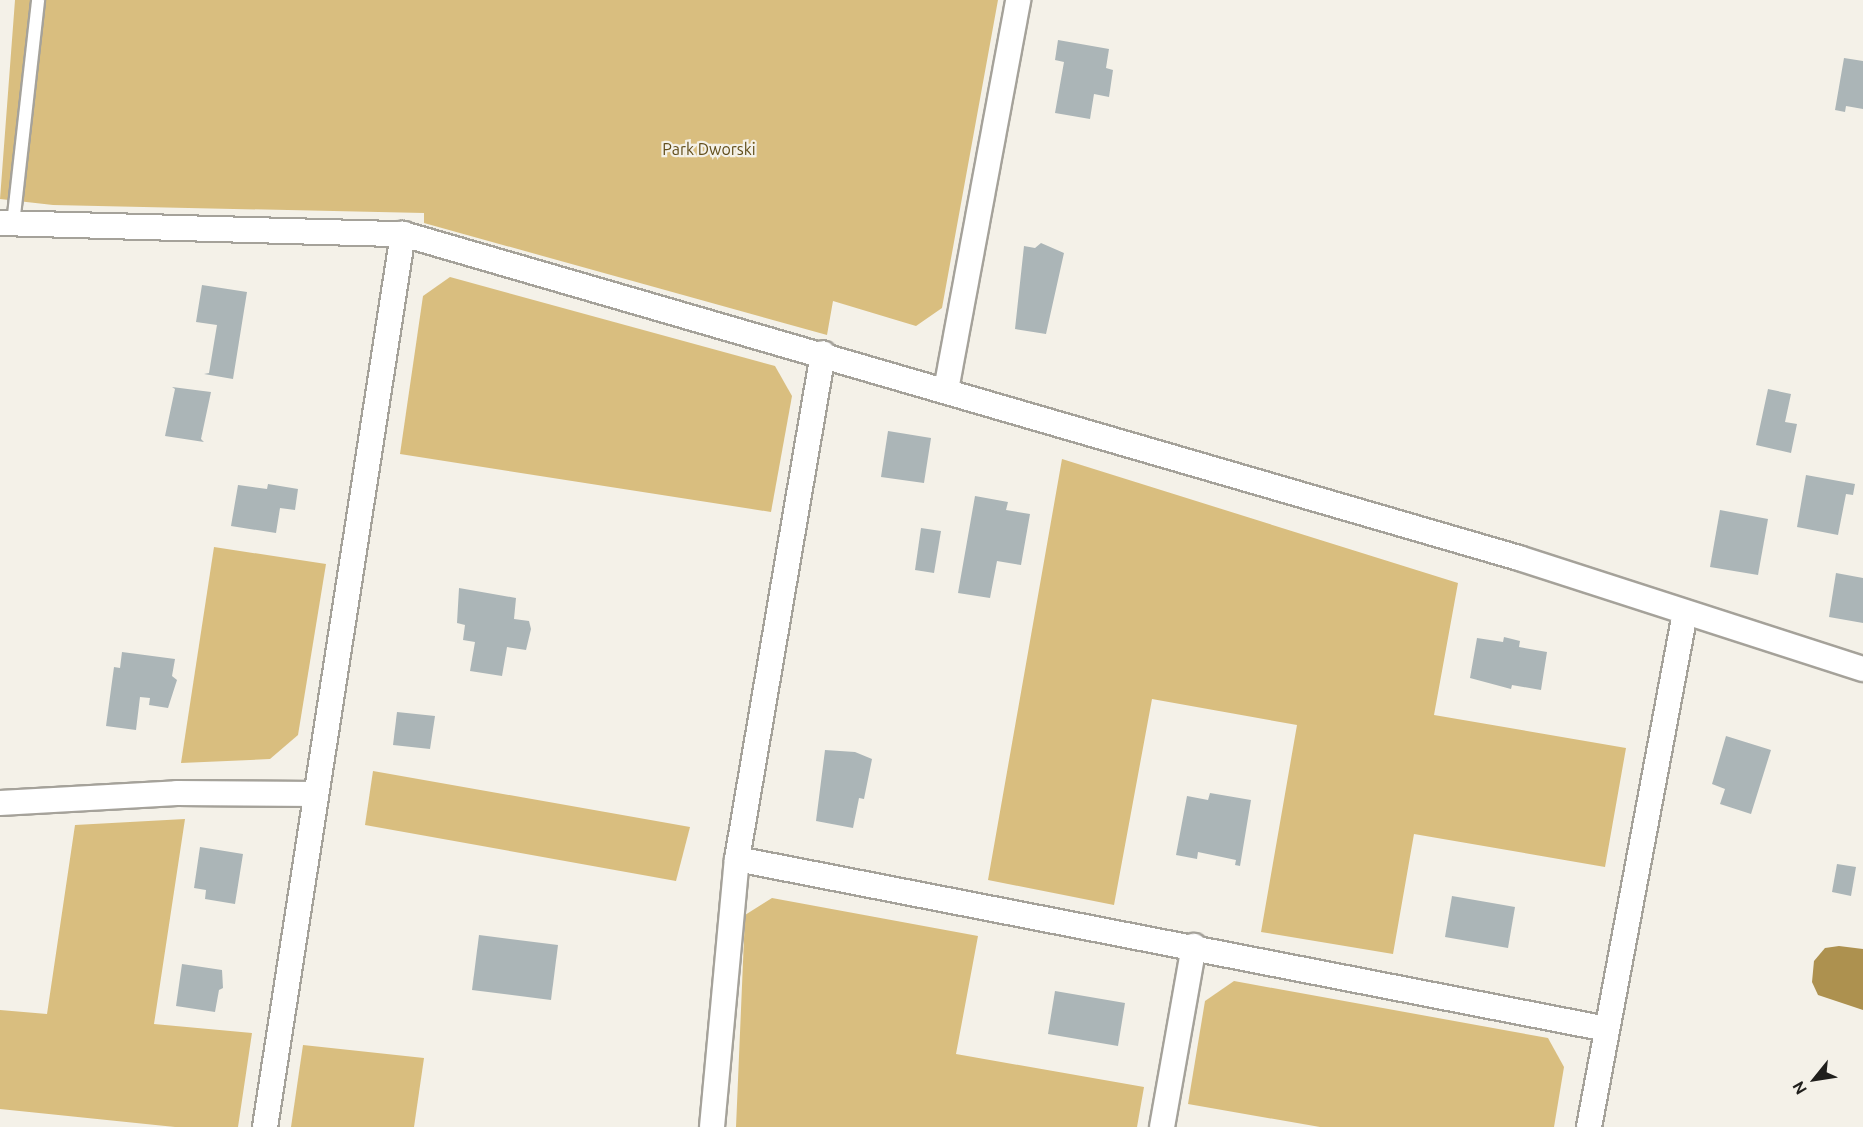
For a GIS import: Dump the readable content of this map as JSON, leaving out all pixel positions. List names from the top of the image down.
{
  "parks": ["Park Dworski"],
  "north": "bottom left"
}
